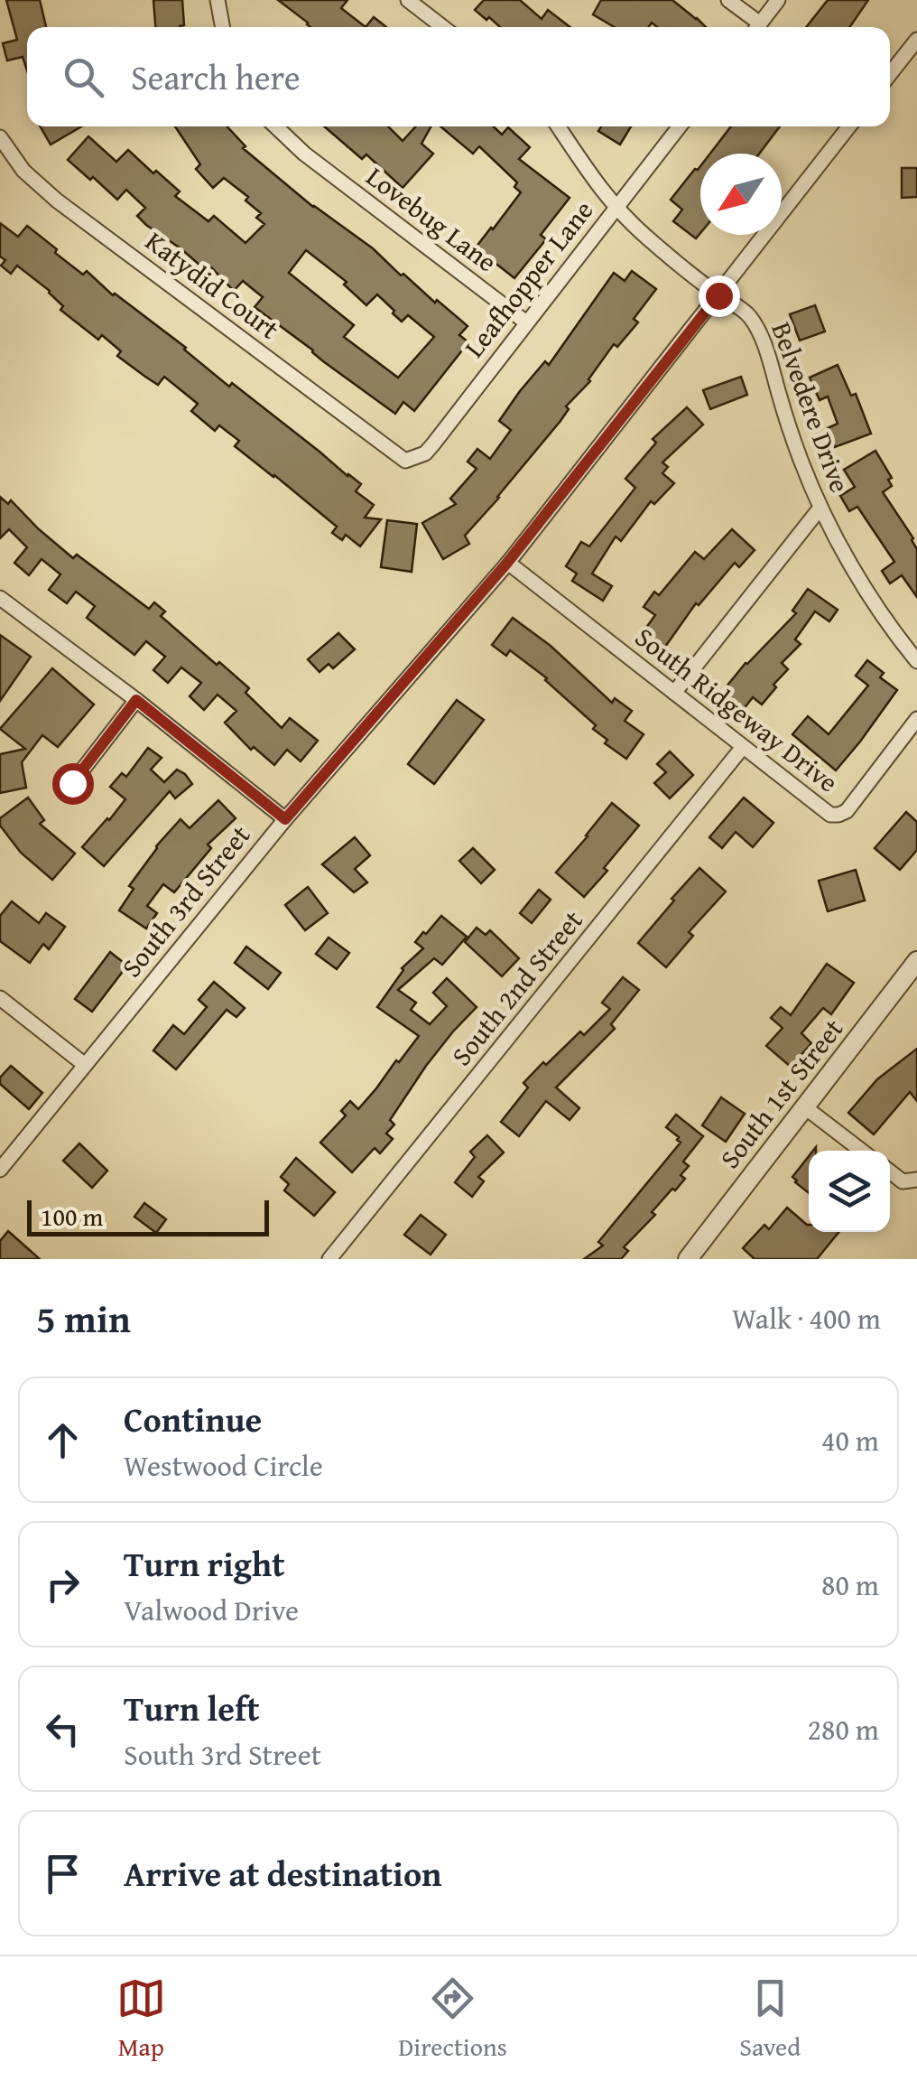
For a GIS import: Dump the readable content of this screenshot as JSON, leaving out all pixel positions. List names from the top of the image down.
{
  "streets": {
    "street": [
      "Lovebug Lane",
      "Leafhopper Lane",
      "Katydid Court",
      "Belvedere Drive",
      "South Ridgeway Drive",
      "South 3rd Street",
      "South 2nd Street",
      "South 1st Street"
    ]
  },
  "crossings": [
    ["Lovebug Lane", "Leafhopper Lane"],
    ["Leafhopper Lane", "Katydid Court"],
    ["Leafhopper Lane", "Belvedere Drive"],
    ["Belvedere Drive", "South 3rd Street"],
    ["South Ridgeway Drive", "South 3rd Street"],
    ["South Ridgeway Drive", "South 2nd Street"]
  ],
  "scale_bar": "100 m",
  "north": "bottom left",
  "page": {
    "search": "Search here",
    "scale": "100 m",
    "heading": ["5 min", "Walk · 400 m"],
    "list": [
      ["Continue", "Westwood Circle", "40 m"],
      ["Turn right", "Valwood Drive", "80 m"],
      ["Turn left", "South 3rd Street", "280 m"],
      "Arrive at destination"
    ],
    "nav": ["Map", "Directions", "Saved"]
  }
}
